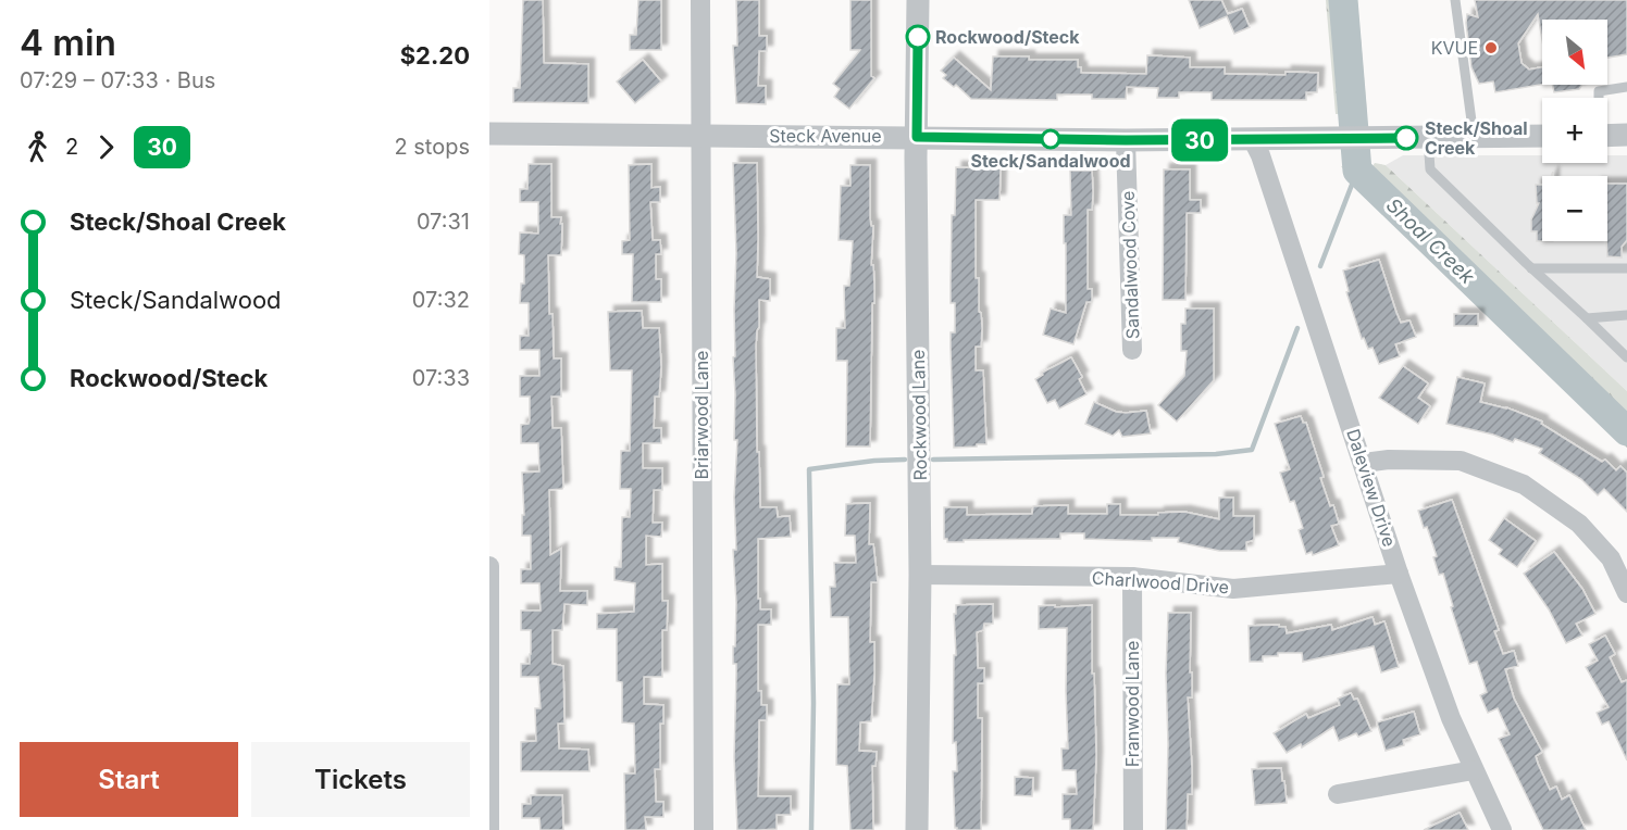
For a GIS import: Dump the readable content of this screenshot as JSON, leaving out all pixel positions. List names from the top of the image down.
{
  "streets": {
    "street": [
      "Steck Avenue",
      "Sandalwood Cove",
      "Briarwood Lane",
      "Rockwood Lane",
      "Daleview Drive",
      "Charlwood Drive",
      "Franwood Lane"
    ]
  },
  "crossings": [
    ["Steck Avenue", "Sandalwood Cove"],
    ["Steck Avenue", "Briarwood Lane"],
    ["Steck Avenue", "Rockwood Lane"],
    ["Steck Avenue", "Daleview Drive"],
    ["Rockwood Lane", "Charlwood Drive"],
    ["Daleview Drive", "Charlwood Drive"],
    ["Charlwood Drive", "Franwood Lane"]
  ],
  "water": ["Shoal Creek"],
  "places": [
    "Rockwood/Steck",
    "KVUE",
    "Steck/Shoal Creek",
    "Steck/Sandalwood"
  ],
  "lines": ["bus line 30"],
  "north": "bottom right",
  "page": {
    "heading": ["4 min", "07:29 – 07:33 · Bus", "$2.20"],
    "on_map": "30",
    "map_buttons": ["+", "−"],
    "legs": ["2", "30", "2 stops"],
    "list": [
      {
        "name": "Steck/Shoal Creek",
        "value": "07:31"
      },
      {
        "name": "Steck/Sandalwood",
        "value": "07:32"
      },
      {
        "name": "Rockwood/Steck",
        "value": "07:33"
      }
    ],
    "buttons": ["Start", "Tickets"]
  }
}
